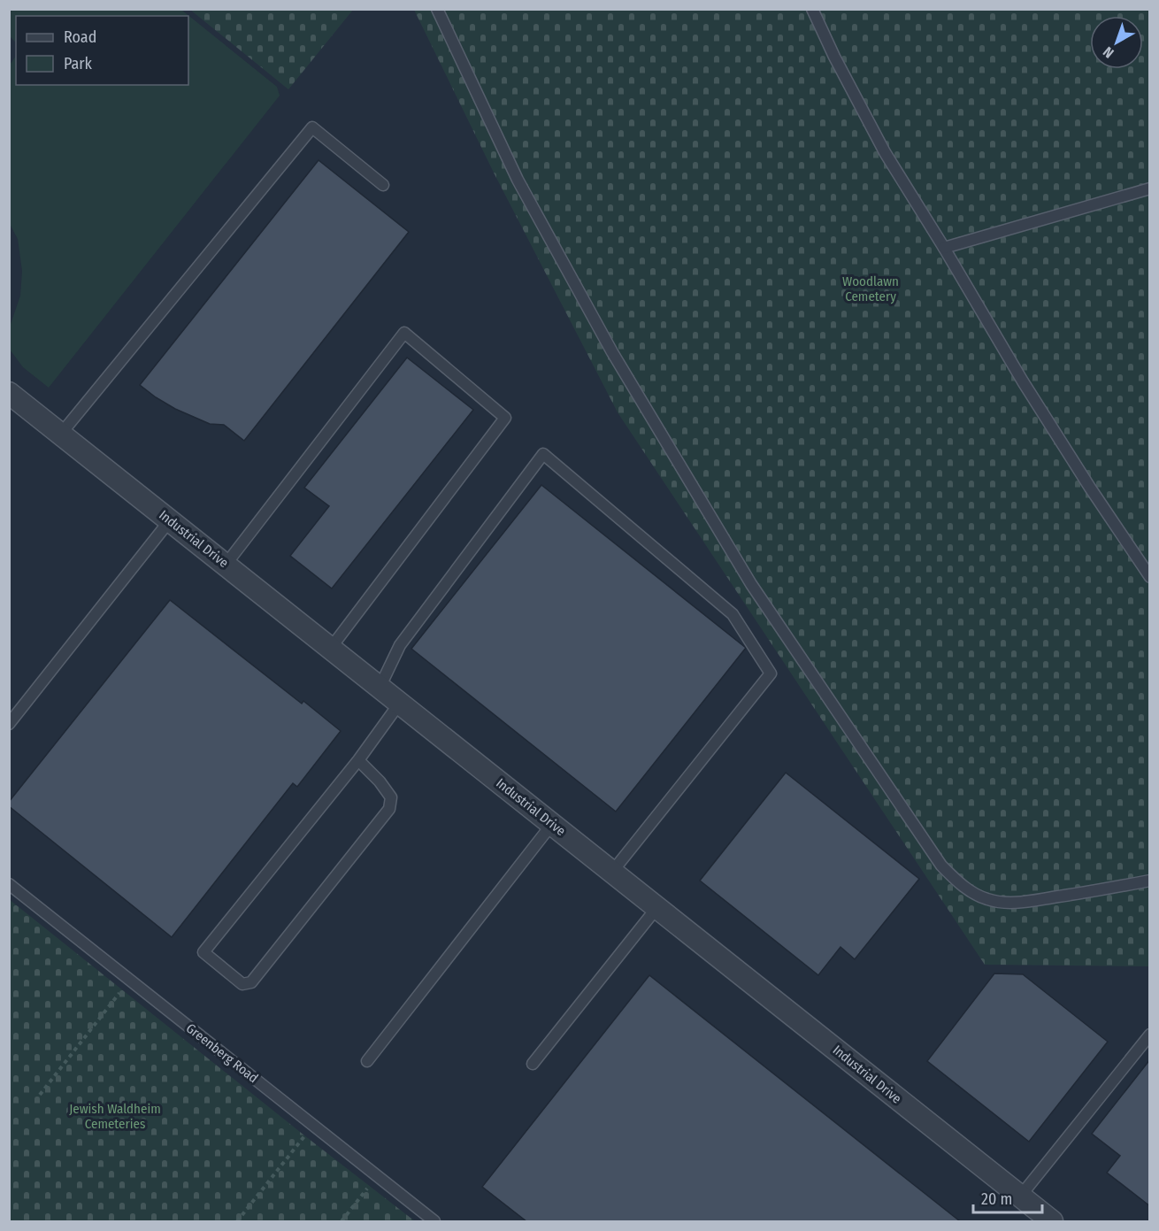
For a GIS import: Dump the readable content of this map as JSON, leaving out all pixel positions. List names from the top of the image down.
{
  "streets": {
    "street": ["Industrial Drive"],
    "lane": ["Greenberg Road"]
  },
  "parks": ["Woodlawn Cemetery", "Jewish Waldheim Cemeteries"],
  "legend": ["Road", "Park"],
  "scale_bar": "20 m",
  "north": "bottom left"
}
